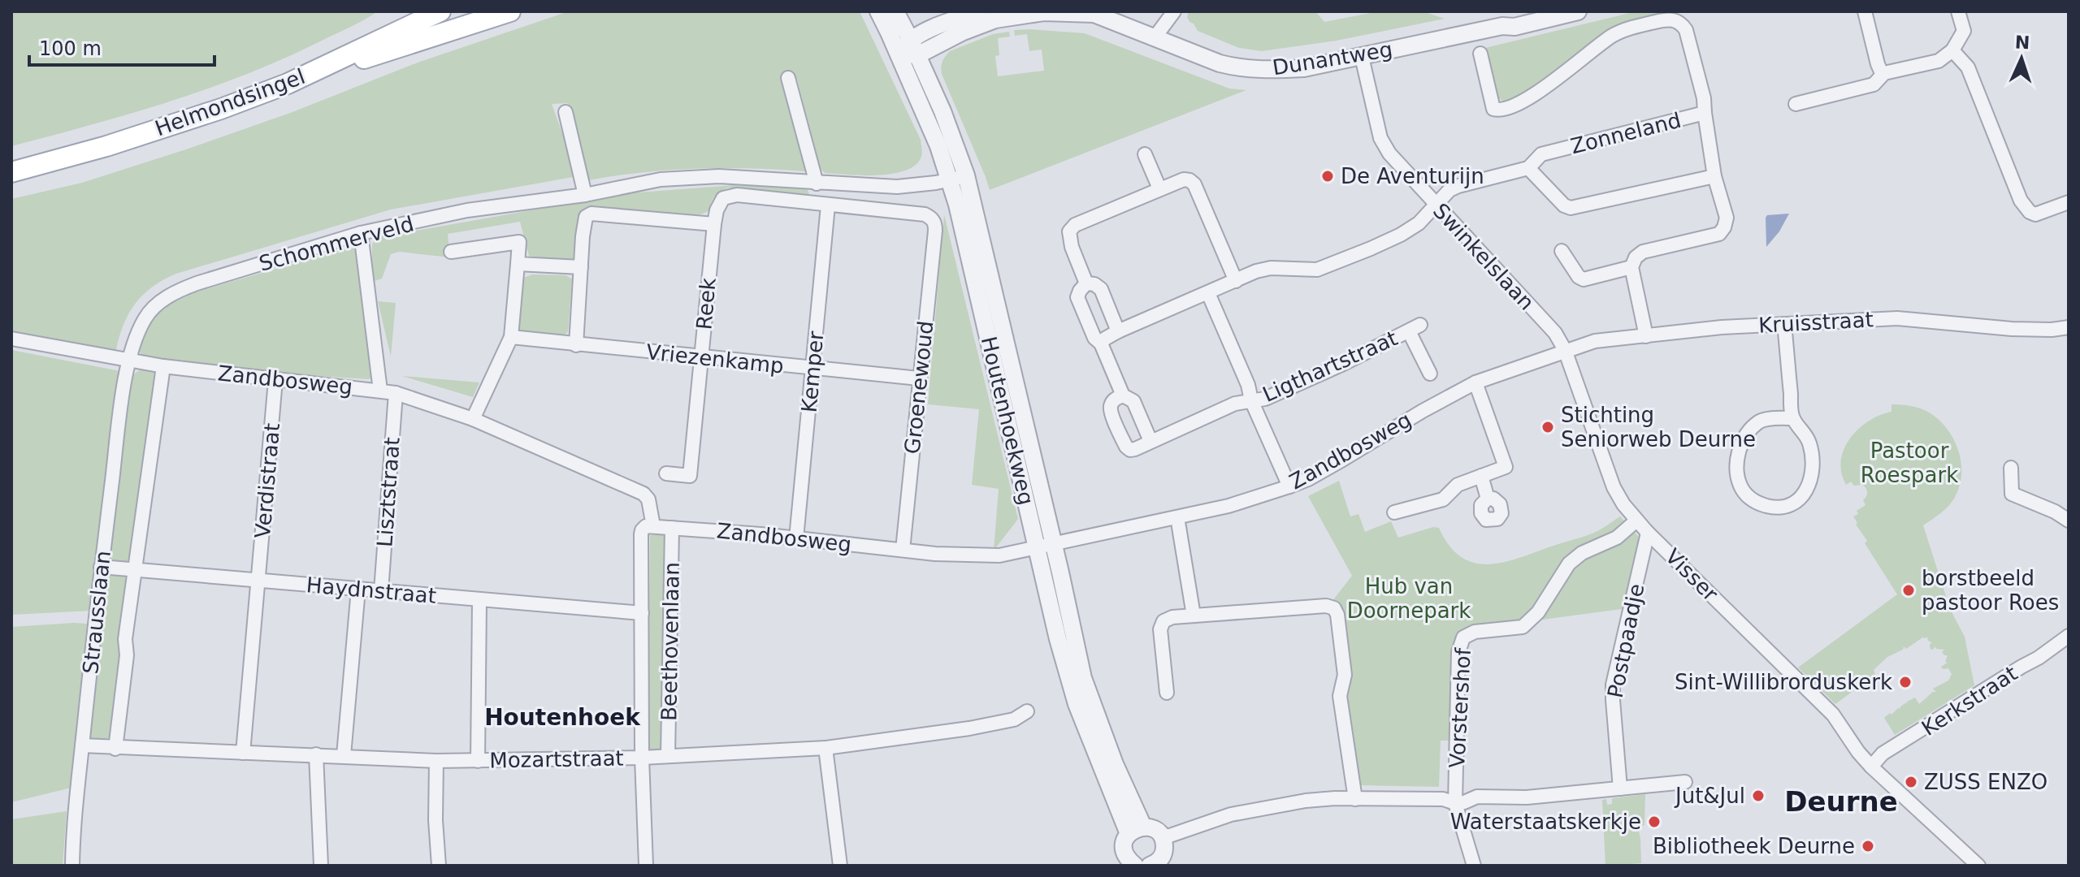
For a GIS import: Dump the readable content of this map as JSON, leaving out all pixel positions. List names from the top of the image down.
{
  "streets": {
    "main road": ["Helmondsingel"],
    "street": [
      "Dunantweg",
      "Zonneland",
      "Schommerveld",
      "Swinkelslaan",
      "Reek",
      "Kruisstraat",
      "Vriezenkamp",
      "Ligthartstraat",
      "Kemper",
      "Zandbosweg",
      "Groenewoud",
      "Houtenhoekweg",
      "Verdistraat",
      "Lisztstraat",
      "Visser",
      "Haydnstraat",
      "Strausslaan",
      "Postpaadje",
      "Beethovenlaan",
      "Kerkstraat",
      "Vorstershof",
      "Mozartstraat"
    ]
  },
  "crossings": [
    ["Dunantweg", "Swinkelslaan"],
    ["Dunantweg", "Houtenhoekweg"],
    ["Zonneland", "Swinkelslaan"],
    ["Zonneland", "Ligthartstraat"],
    ["Schommerveld", "Zandbosweg"],
    ["Schommerveld", "Houtenhoekweg"],
    ["Schommerveld", "Strausslaan"],
    ["Swinkelslaan", "Kruisstraat"],
    ["Swinkelslaan", "Zandbosweg"],
    ["Swinkelslaan", "Visser"],
    ["Reek", "Vriezenkamp"],
    ["Kruisstraat", "Zandbosweg"],
    ["Kruisstraat", "Visser"],
    ["Vriezenkamp", "Kemper"],
    ["Vriezenkamp", "Groenewoud"],
    ["Ligthartstraat", "Zandbosweg"],
    ["Kemper", "Zandbosweg"],
    ["Kemper", "Groenewoud"],
    ["Zandbosweg", "Groenewoud"],
    ["Zandbosweg", "Houtenhoekweg"],
    ["Zandbosweg", "Verdistraat"],
    ["Zandbosweg", "Lisztstraat"],
    ["Zandbosweg", "Visser"],
    ["Zandbosweg", "Strausslaan"],
    ["Zandbosweg", "Beethovenlaan"],
    ["Verdistraat", "Haydnstraat"],
    ["Verdistraat", "Mozartstraat"],
    ["Lisztstraat", "Haydnstraat"],
    ["Visser", "Postpaadje"],
    ["Visser", "Kerkstraat"],
    ["Visser", "Vorstershof"],
    ["Haydnstraat", "Strausslaan"],
    ["Haydnstraat", "Beethovenlaan"],
    ["Strausslaan", "Mozartstraat"],
    ["Beethovenlaan", "Mozartstraat"]
  ],
  "districts": ["Houtenhoek", "Deurne"],
  "parks": ["Pastoor Roespark", "Hub van Doornepark"],
  "places": [
    "De Aventurijn",
    "Stichting Seniorweb Deurne",
    "borstbeeld pastoor Roes",
    "Sint-Willibrorduskerk",
    "ZUSS ENZO",
    "Jut&Jul",
    "Waterstaatskerkje",
    "Bibliotheek Deurne"
  ],
  "scale_bar": "100 m",
  "north": "top"
}
